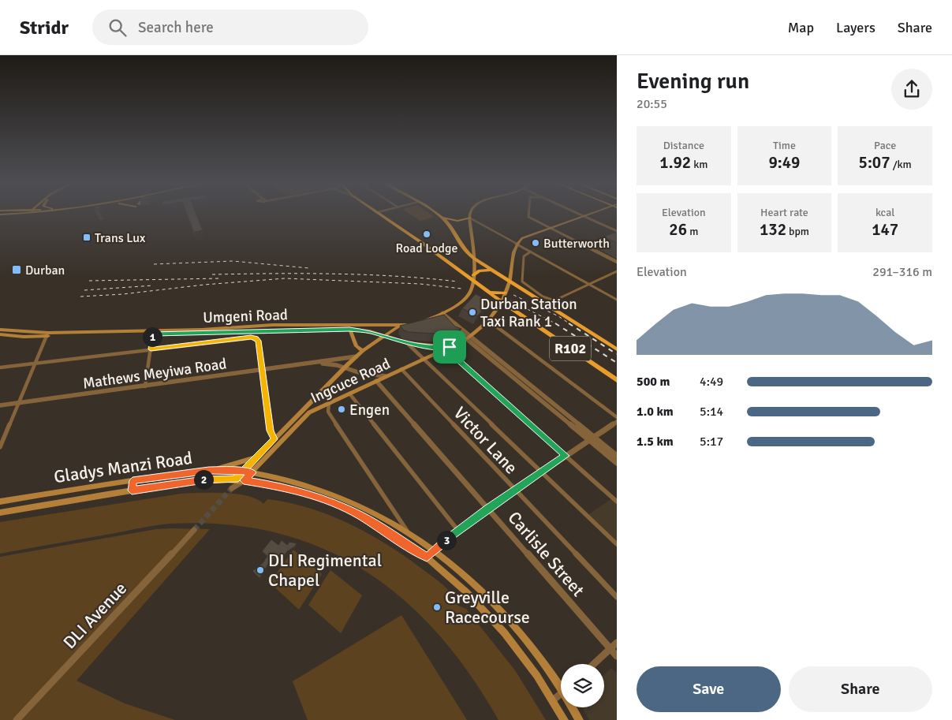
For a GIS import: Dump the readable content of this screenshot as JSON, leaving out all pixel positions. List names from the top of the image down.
{
  "streets": {
    "highway": ["R102"],
    "main road": ["Umgeni Road", "Ingcuce Road", "Gladys Manzi Road"],
    "street": [
      "Mathews Meyiwa Road",
      "Victor Lane",
      "Carlisle Street",
      "DLI Avenue"
    ]
  },
  "crossings": [
    ["Umgeni Road", "Ingcuce Road"],
    ["R102", "Ingcuce Road"],
    ["Mathews Meyiwa Road", "Ingcuce Road"],
    ["Ingcuce Road", "Victor Lane"],
    ["Ingcuce Road", "Gladys Manzi Road"],
    ["Ingcuce Road", "Carlisle Street"]
  ],
  "places": {
    "other": [
      "Road Lodge",
      "Butterworth",
      "Durban Station Taxi Rank 1",
      "Engen",
      "DLI Regimental Chapel",
      "Greyville Racecourse"
    ],
    "transit": ["Trans Lux", "Durban"]
  },
  "page": {
    "header": "Stridr",
    "search": "Search here",
    "nav": ["Map", "Layers", "Share"],
    "heading": ["Evening run", "20:55"],
    "stats": [
      ["Distance", "1.92 km"],
      ["Time", "9:49"],
      ["Pace", "5:07 /km"],
      ["Elevation", "26 m"],
      ["Heart rate", "132 bpm"],
      ["kcal", "147"]
    ],
    "chart": ["Elevation", "291–316 m"],
    "pins": ["1", "2", "3"],
    "list": [
      {
        "name": "500 m",
        "note": "4:49"
      },
      {
        "name": "1.0 km",
        "note": "5:14"
      },
      {
        "name": "1.5 km",
        "note": "5:17"
      }
    ],
    "buttons": ["Save", "Share"]
  }
}
